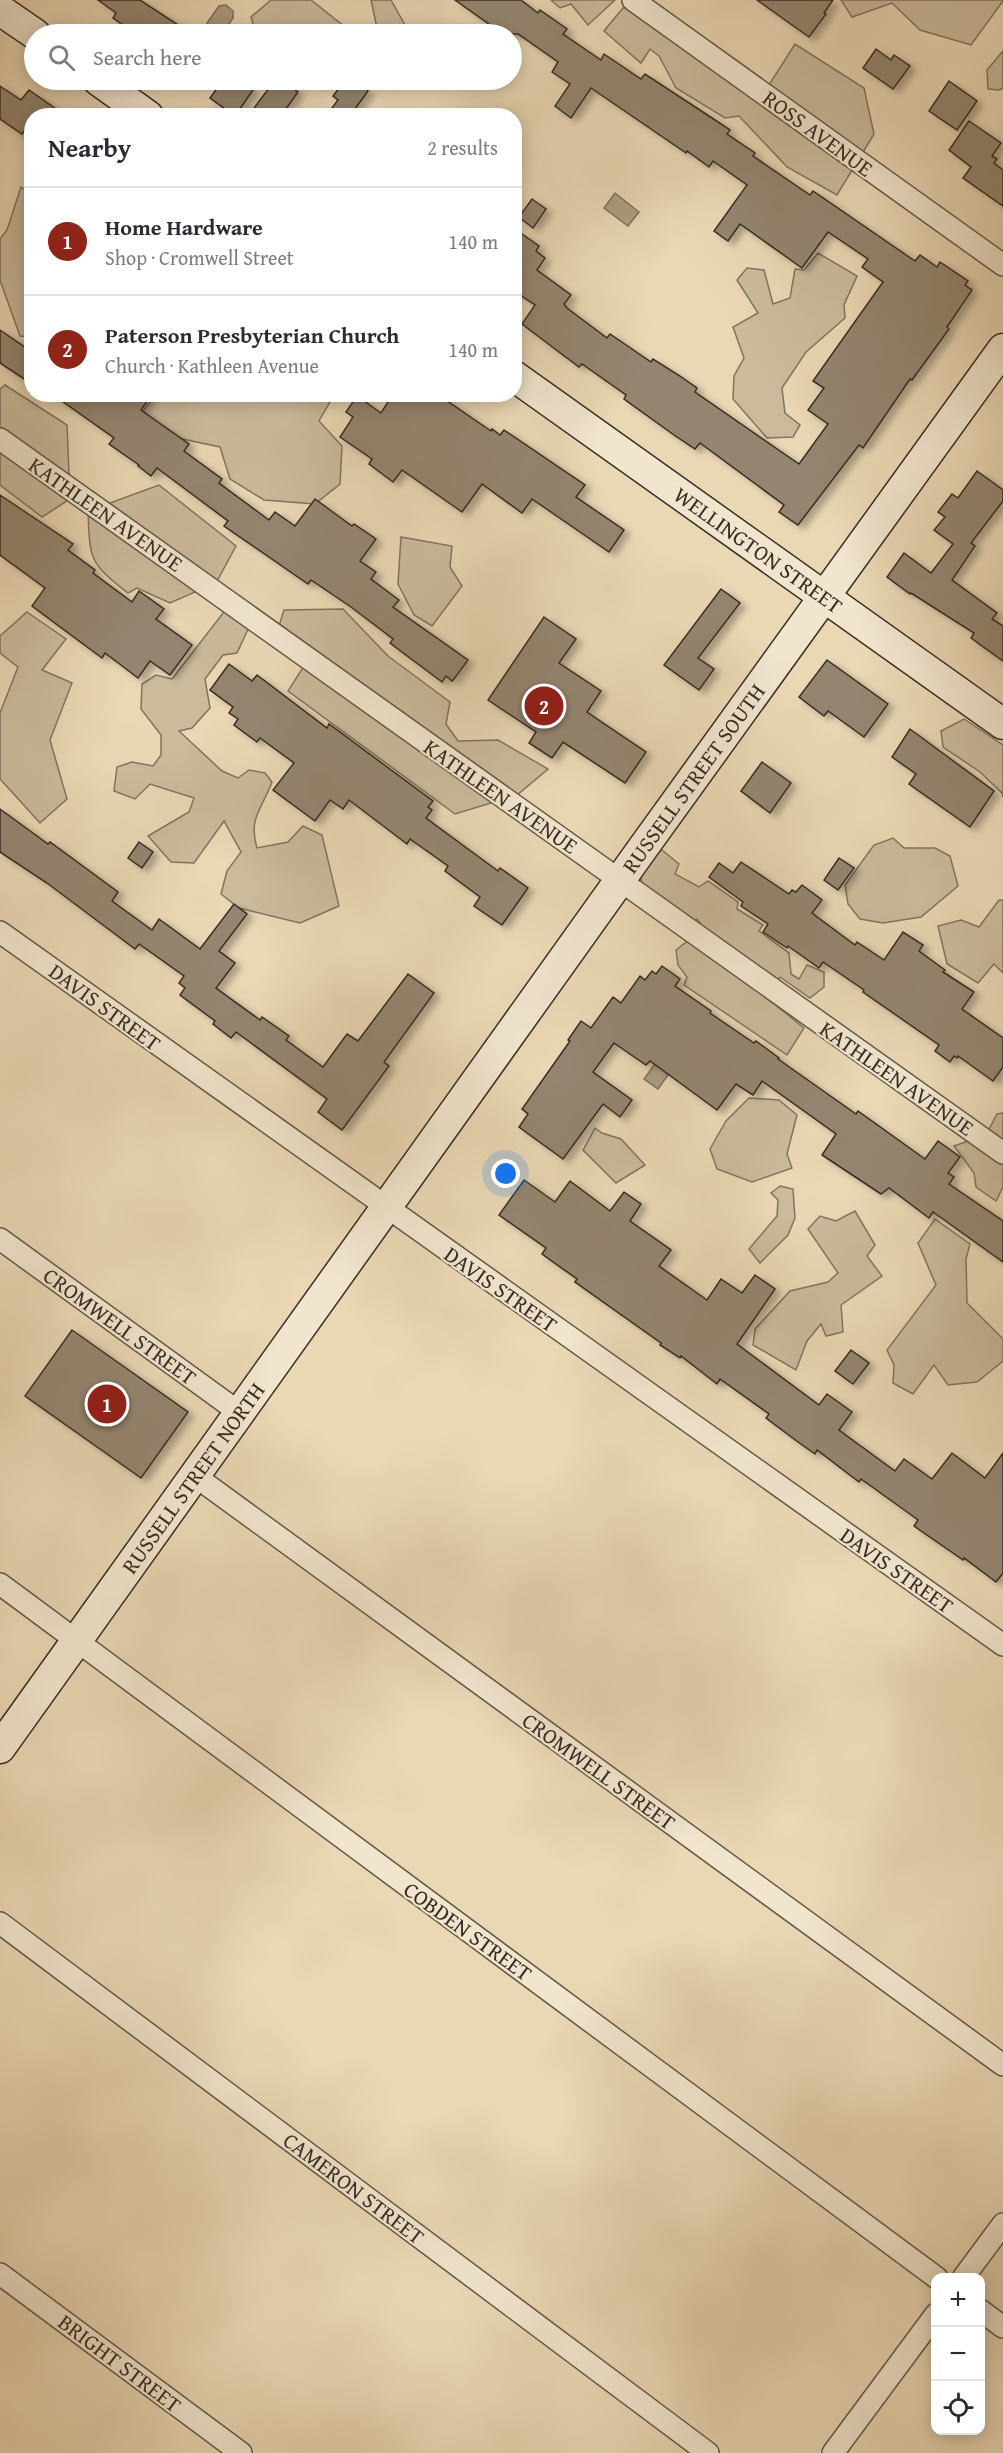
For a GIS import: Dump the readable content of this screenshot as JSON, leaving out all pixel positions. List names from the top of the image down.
{
  "streets": {
    "street": [
      "ROSS AVENUE",
      "KATHLEEN AVENUE",
      "WELLINGTON STREET",
      "RUSSELL STREET SOUTH",
      "DAVIS STREET",
      "CROMWELL STREET",
      "RUSSELL STREET NORTH",
      "COBDEN STREET",
      "CAMERON STREET",
      "BRIGHT STREET"
    ]
  },
  "crossings": [
    ["KATHLEEN AVENUE", "RUSSELL STREET SOUTH"],
    ["WELLINGTON STREET", "RUSSELL STREET SOUTH"],
    ["RUSSELL STREET SOUTH", "DAVIS STREET"],
    ["RUSSELL STREET SOUTH", "RUSSELL STREET NORTH"],
    ["DAVIS STREET", "RUSSELL STREET NORTH"],
    ["CROMWELL STREET", "RUSSELL STREET NORTH"],
    ["RUSSELL STREET NORTH", "COBDEN STREET"]
  ],
  "page": {
    "search": "Search here",
    "heading": ["Nearby", "2 results"],
    "list": [
      {
        "mark": "1",
        "name": "Home Hardware",
        "note": "Shop · Cromwell Street",
        "value": "140 m"
      },
      {
        "mark": "2",
        "name": "Paterson Presbyterian Church",
        "note": "Church · Kathleen Avenue",
        "value": "140 m"
      }
    ],
    "pins": ["2", "1"],
    "map_buttons": ["+", "−"]
  }
}
